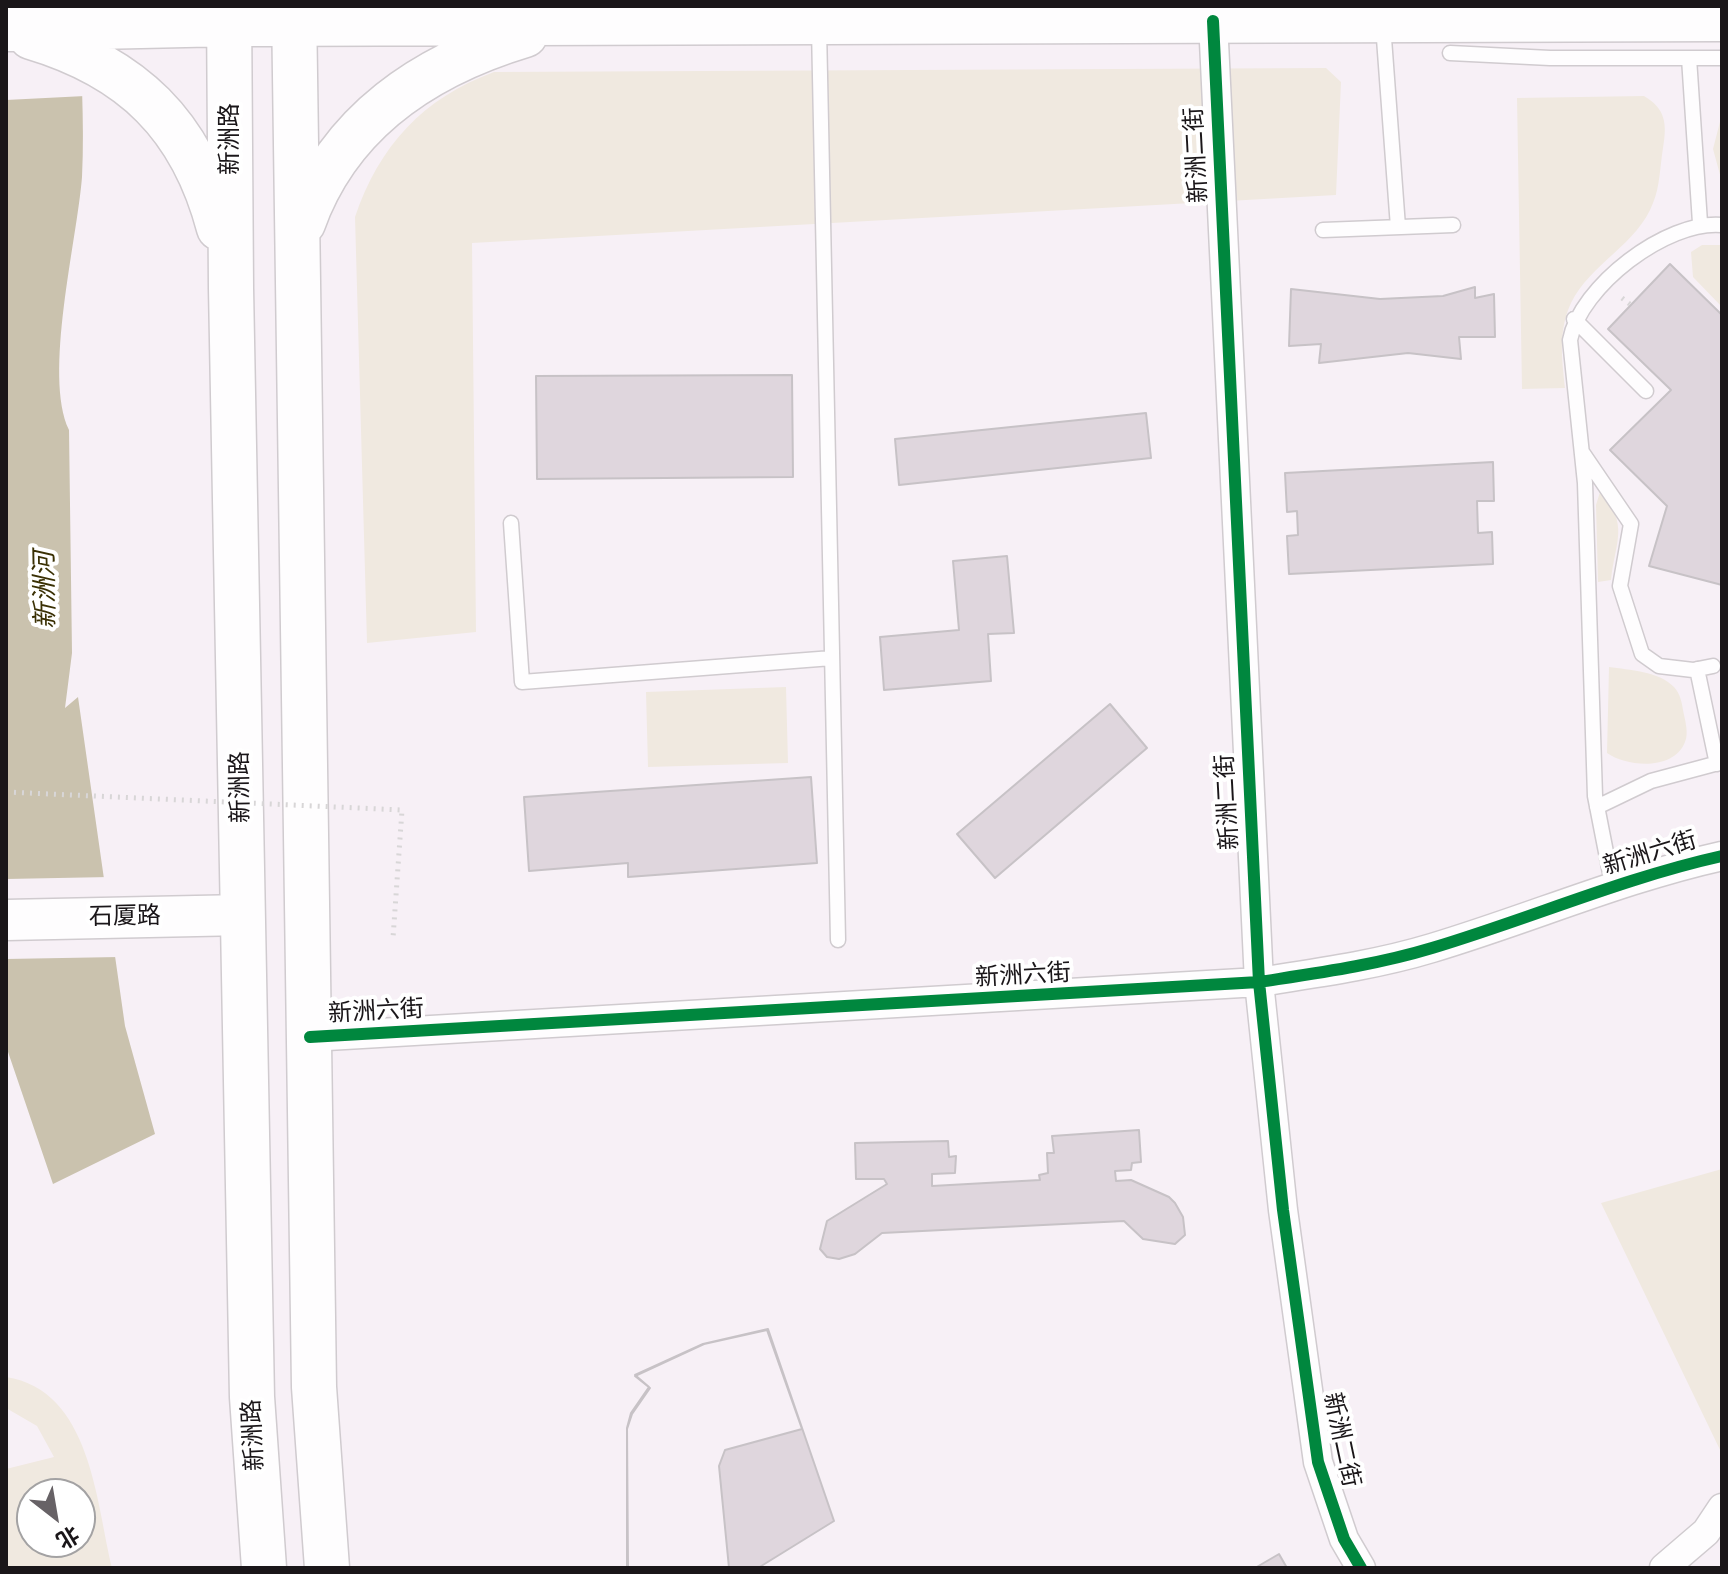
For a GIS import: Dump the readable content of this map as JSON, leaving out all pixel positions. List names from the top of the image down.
{
  "streets": {
    "main road": ["新洲路"],
    "street": ["新洲二街", "新洲六街", "石厦路"]
  },
  "crossings": [
    ["新洲路", "石厦路"],
    ["新洲二街", "新洲六街"]
  ],
  "water": ["新洲河"],
  "north": "bottom right"
}
